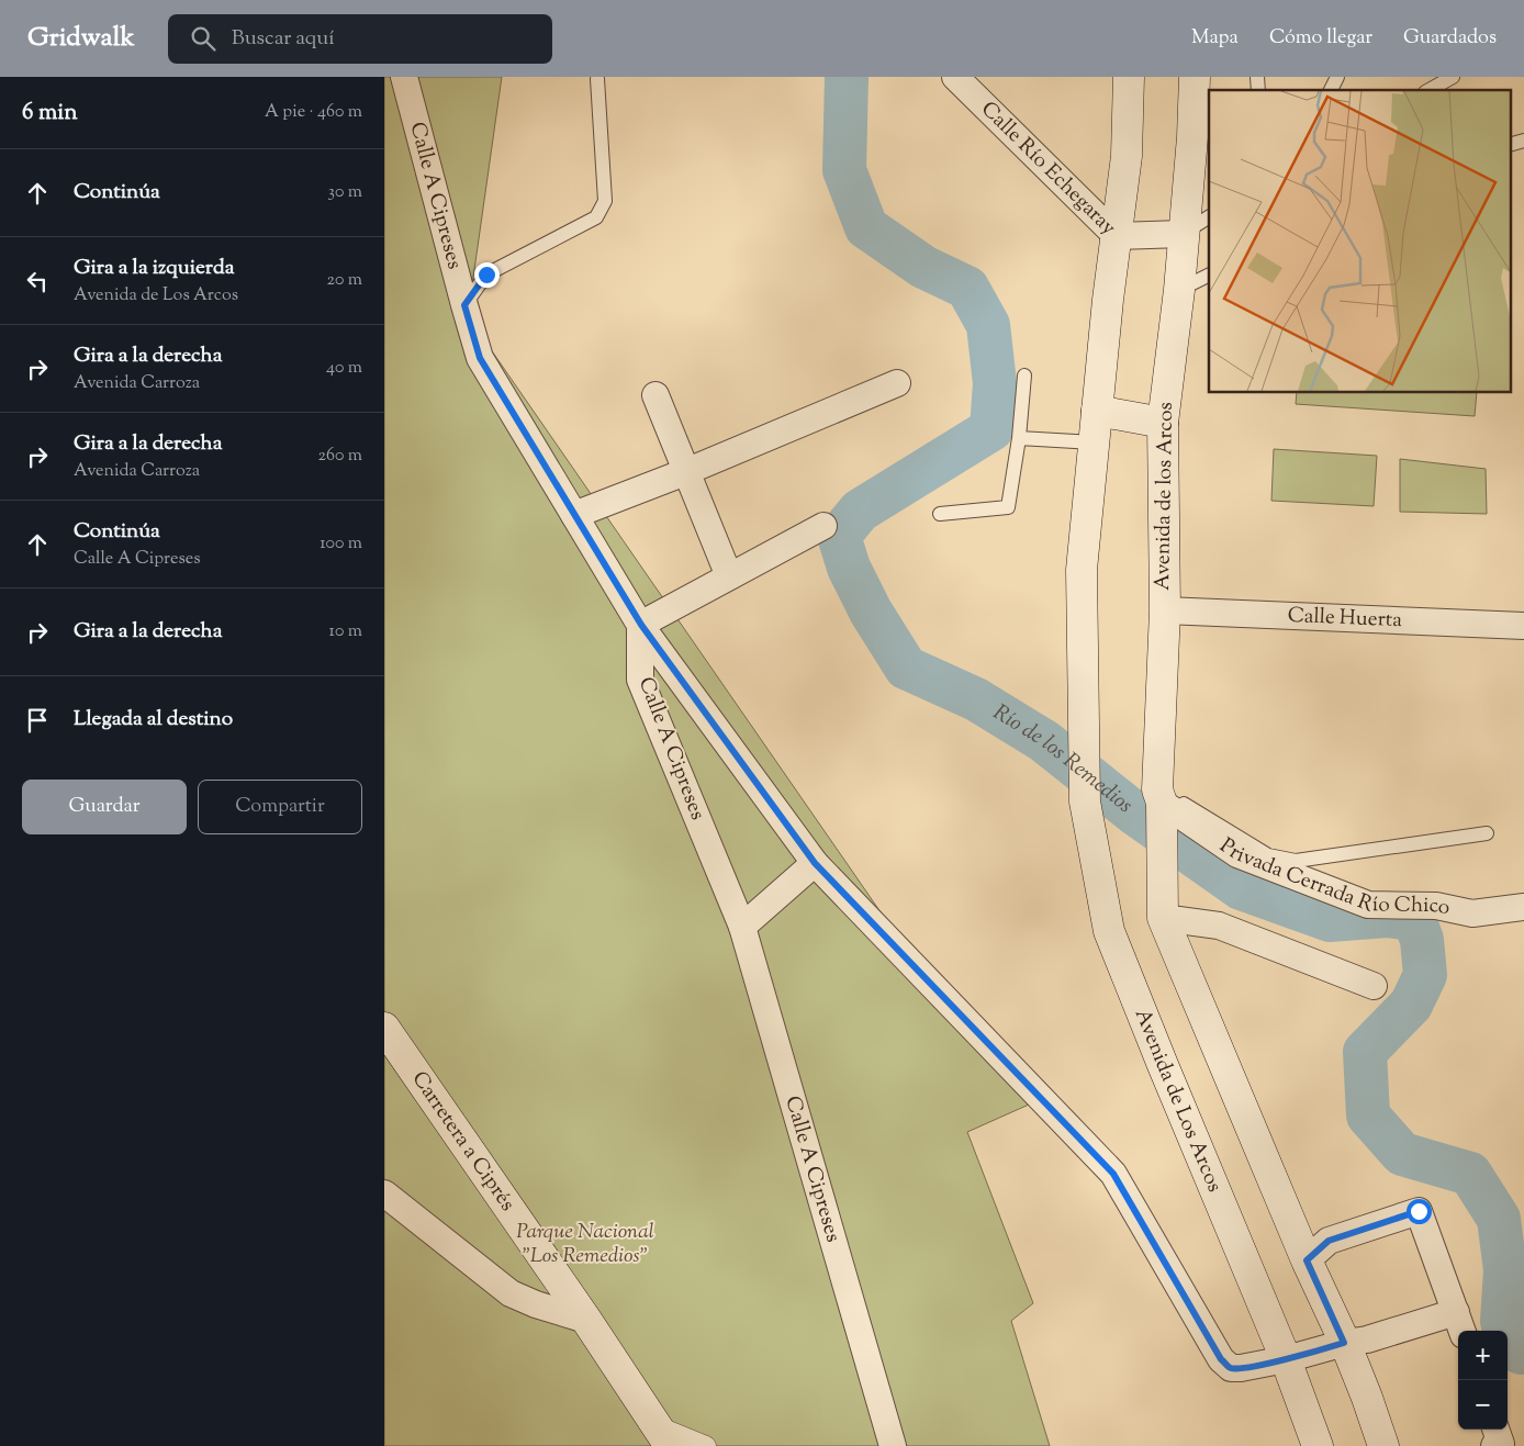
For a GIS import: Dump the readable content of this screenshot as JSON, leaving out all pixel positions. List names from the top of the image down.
{
  "streets": {
    "main road": ["Avenida de los Arcos", "Avenida de Los Arcos", "Carretera a Ciprés"],
    "street": [
      "Calle Río Echegaray",
      "Calle A Cipreses",
      "Calle Huerta",
      "Privada Cerrada Río Chico"
    ]
  },
  "crossings": [
    ["Calle Río Echegaray", "Avenida de los Arcos"],
    ["Avenida de los Arcos", "Calle Huerta"],
    ["Avenida de los Arcos", "Privada Cerrada Río Chico"]
  ],
  "water": ["Río de los Remedios"],
  "parks": ["Parque Nacional \"Los Remedios\""],
  "page": {
    "header": "Gridwalk",
    "search": "Buscar aquí",
    "nav": ["Mapa", "Cómo llegar", "Guardados"],
    "heading": ["6 min", "A pie · 460 m"],
    "list": [
      ["Continúa", "30 m"],
      ["Gira a la izquierda", "Avenida de Los Arcos", "20 m"],
      ["Gira a la derecha", "Avenida Carroza", "40 m"],
      ["Gira a la derecha", "Avenida Carroza", "260 m"],
      ["Continúa", "Calle A Cipreses", "100 m"],
      ["Gira a la derecha", "10 m"],
      "Llegada al destino"
    ],
    "buttons": ["Guardar", "Compartir"],
    "map_buttons": ["+", "−"]
  }
}
